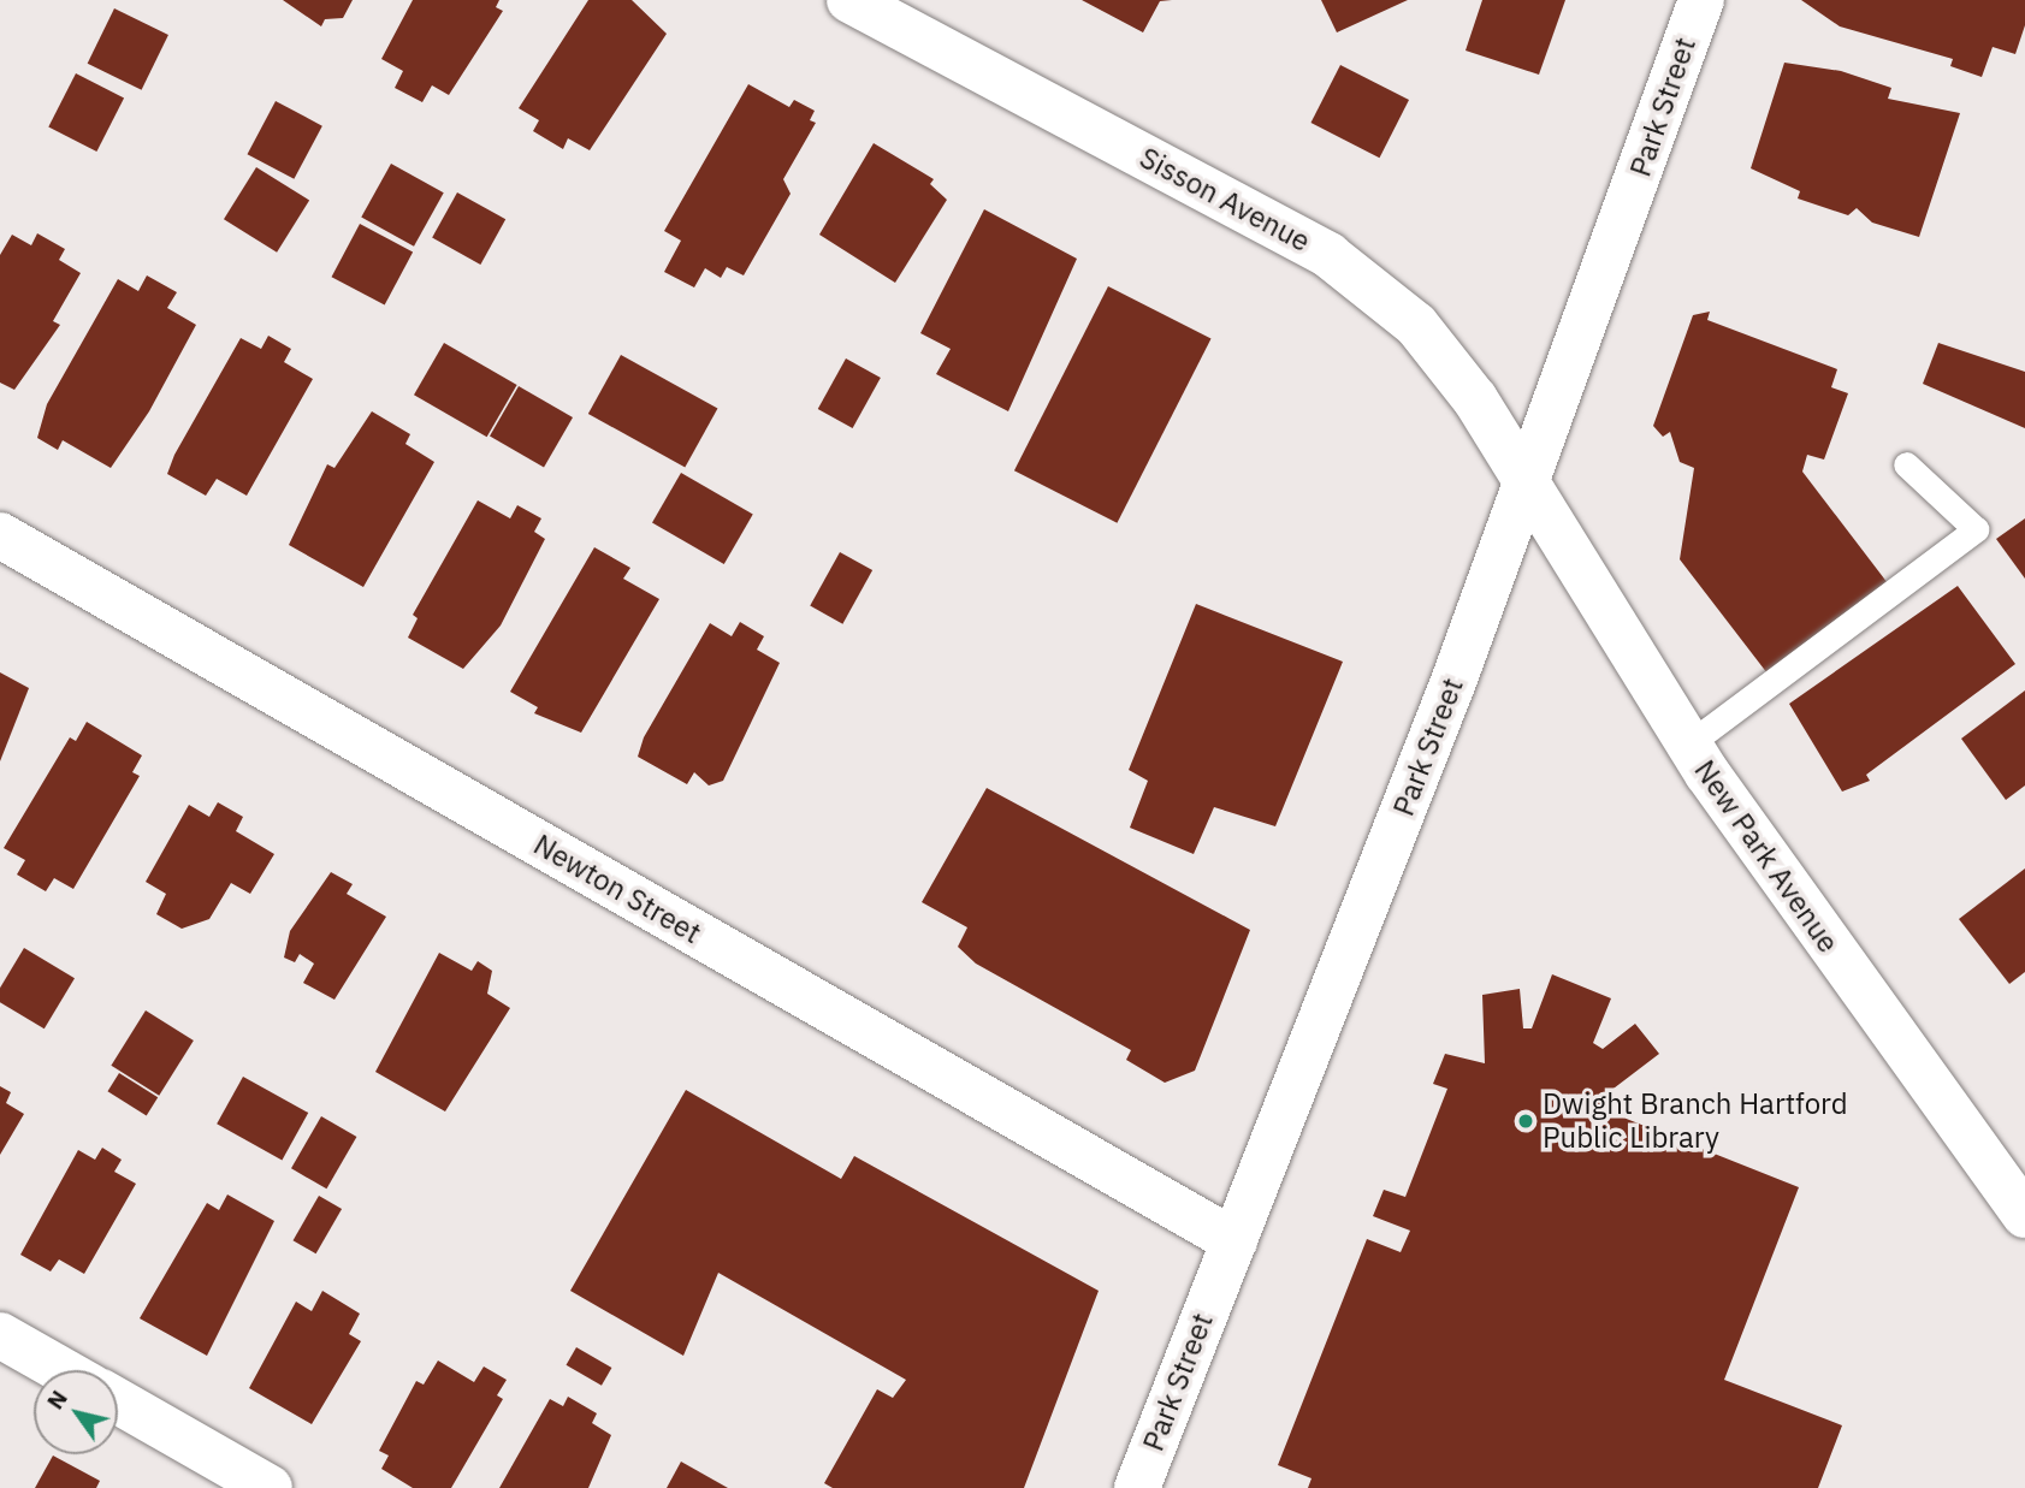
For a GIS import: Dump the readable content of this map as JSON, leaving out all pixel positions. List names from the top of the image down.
{
  "streets": {
    "main road": [
      "Park Street",
      "Sisson Avenue",
      "New Park Avenue",
      "Newton Street"
    ]
  },
  "crossings": [
    ["Park Street", "Sisson Avenue"],
    ["Park Street", "New Park Avenue"],
    ["Park Street", "Newton Street"],
    ["Sisson Avenue", "New Park Avenue"]
  ],
  "places": ["Dwight Branch Hartford Public Library"],
  "north": "top left"
}
